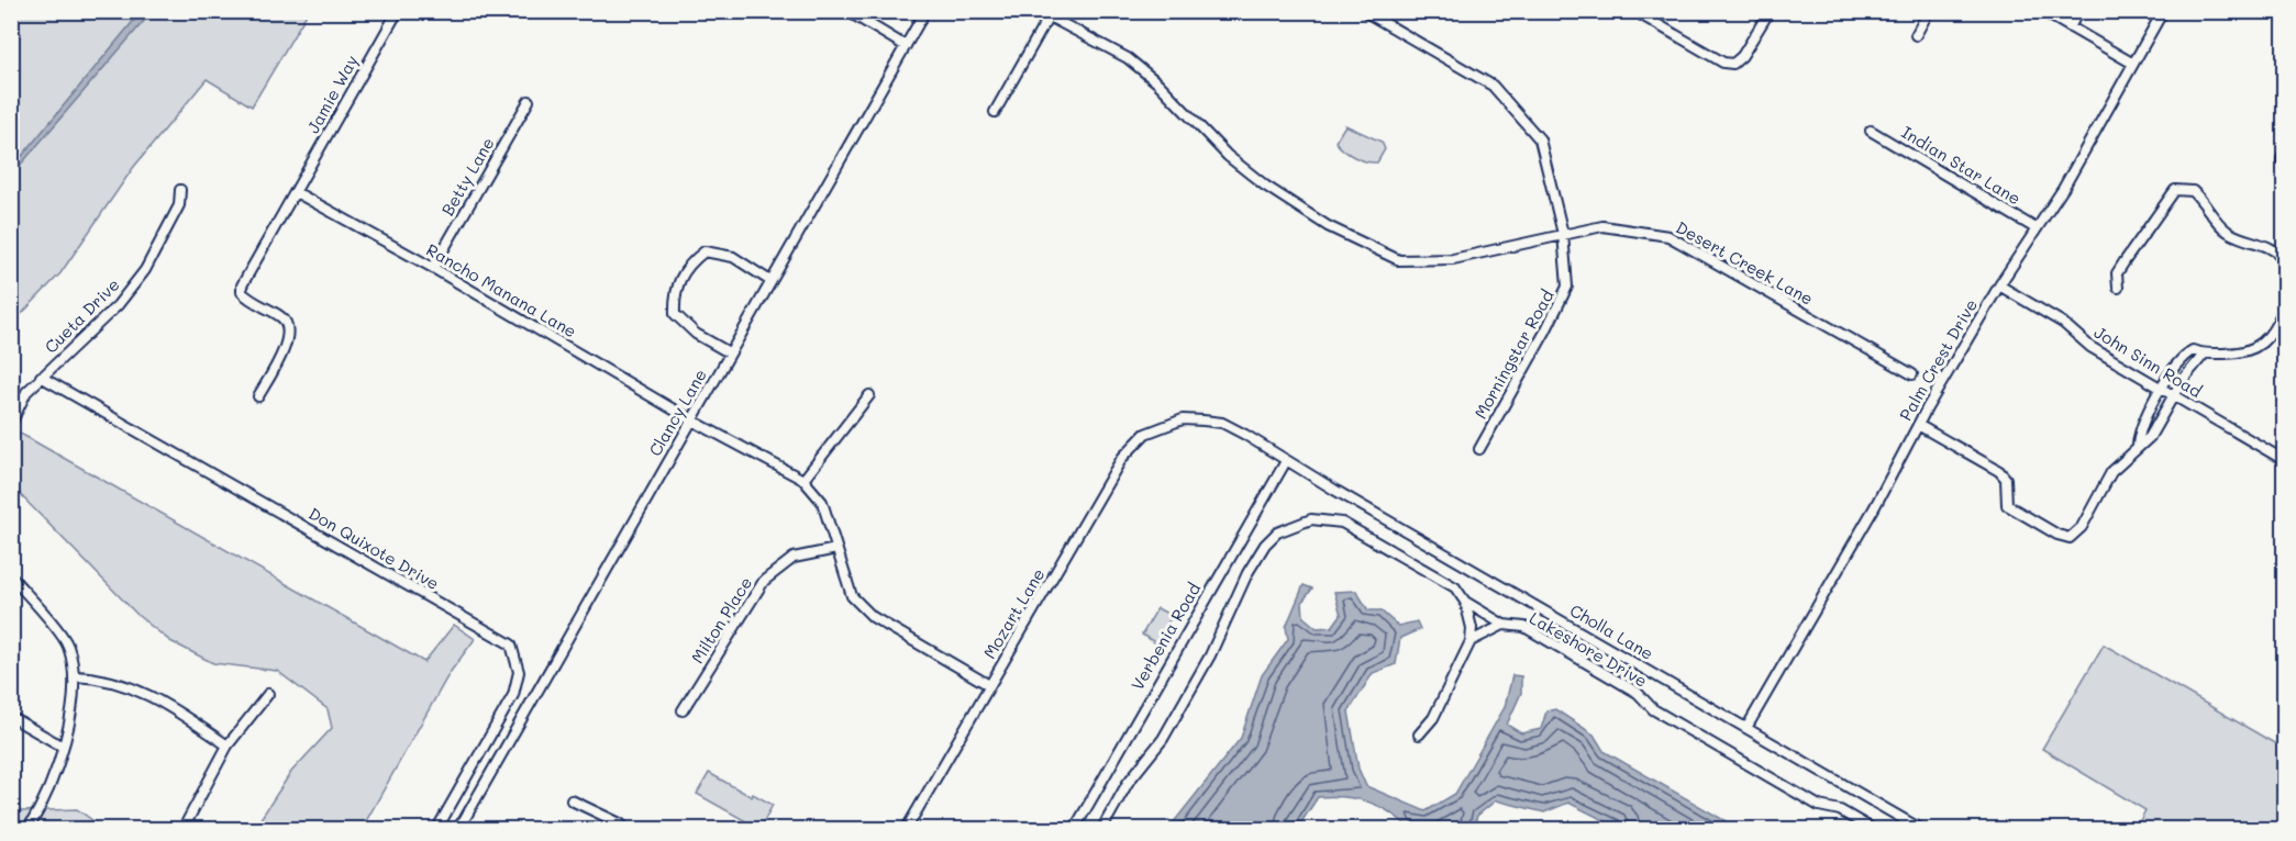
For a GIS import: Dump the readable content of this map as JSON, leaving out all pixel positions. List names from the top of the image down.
{
  "streets": {
    "street": [
      "Jamie Way",
      "Indian Star Lane",
      "Betty Lane",
      "Desert Creek Lane",
      "Rancho Manana Lane",
      "Cueta Drive",
      "Morningstar Road",
      "Palm Crest Drive",
      "John Sinn Road",
      "Clancy Lane",
      "Don Quixote Drive",
      "Mozart Lane",
      "Milton Place",
      "Cholla Lane",
      "Verbenia Road",
      "Lakeshore Drive"
    ]
  },
  "crossings": [
    ["Jamie Way", "Rancho Manana Lane"],
    ["Indian Star Lane", "Palm Crest Drive"],
    ["Betty Lane", "Rancho Manana Lane"],
    ["Desert Creek Lane", "Morningstar Road"],
    ["Rancho Manana Lane", "Clancy Lane"],
    ["Rancho Manana Lane", "Mozart Lane"],
    ["Cueta Drive", "Don Quixote Drive"],
    ["Palm Crest Drive", "John Sinn Road"],
    ["Palm Crest Drive", "Cholla Lane"],
    ["Clancy Lane", "Mozart Lane"],
    ["Mozart Lane", "Milton Place"],
    ["Mozart Lane", "Cholla Lane"],
    ["Mozart Lane", "Verbenia Road"],
    ["Cholla Lane", "Verbenia Road"]
  ]
}
